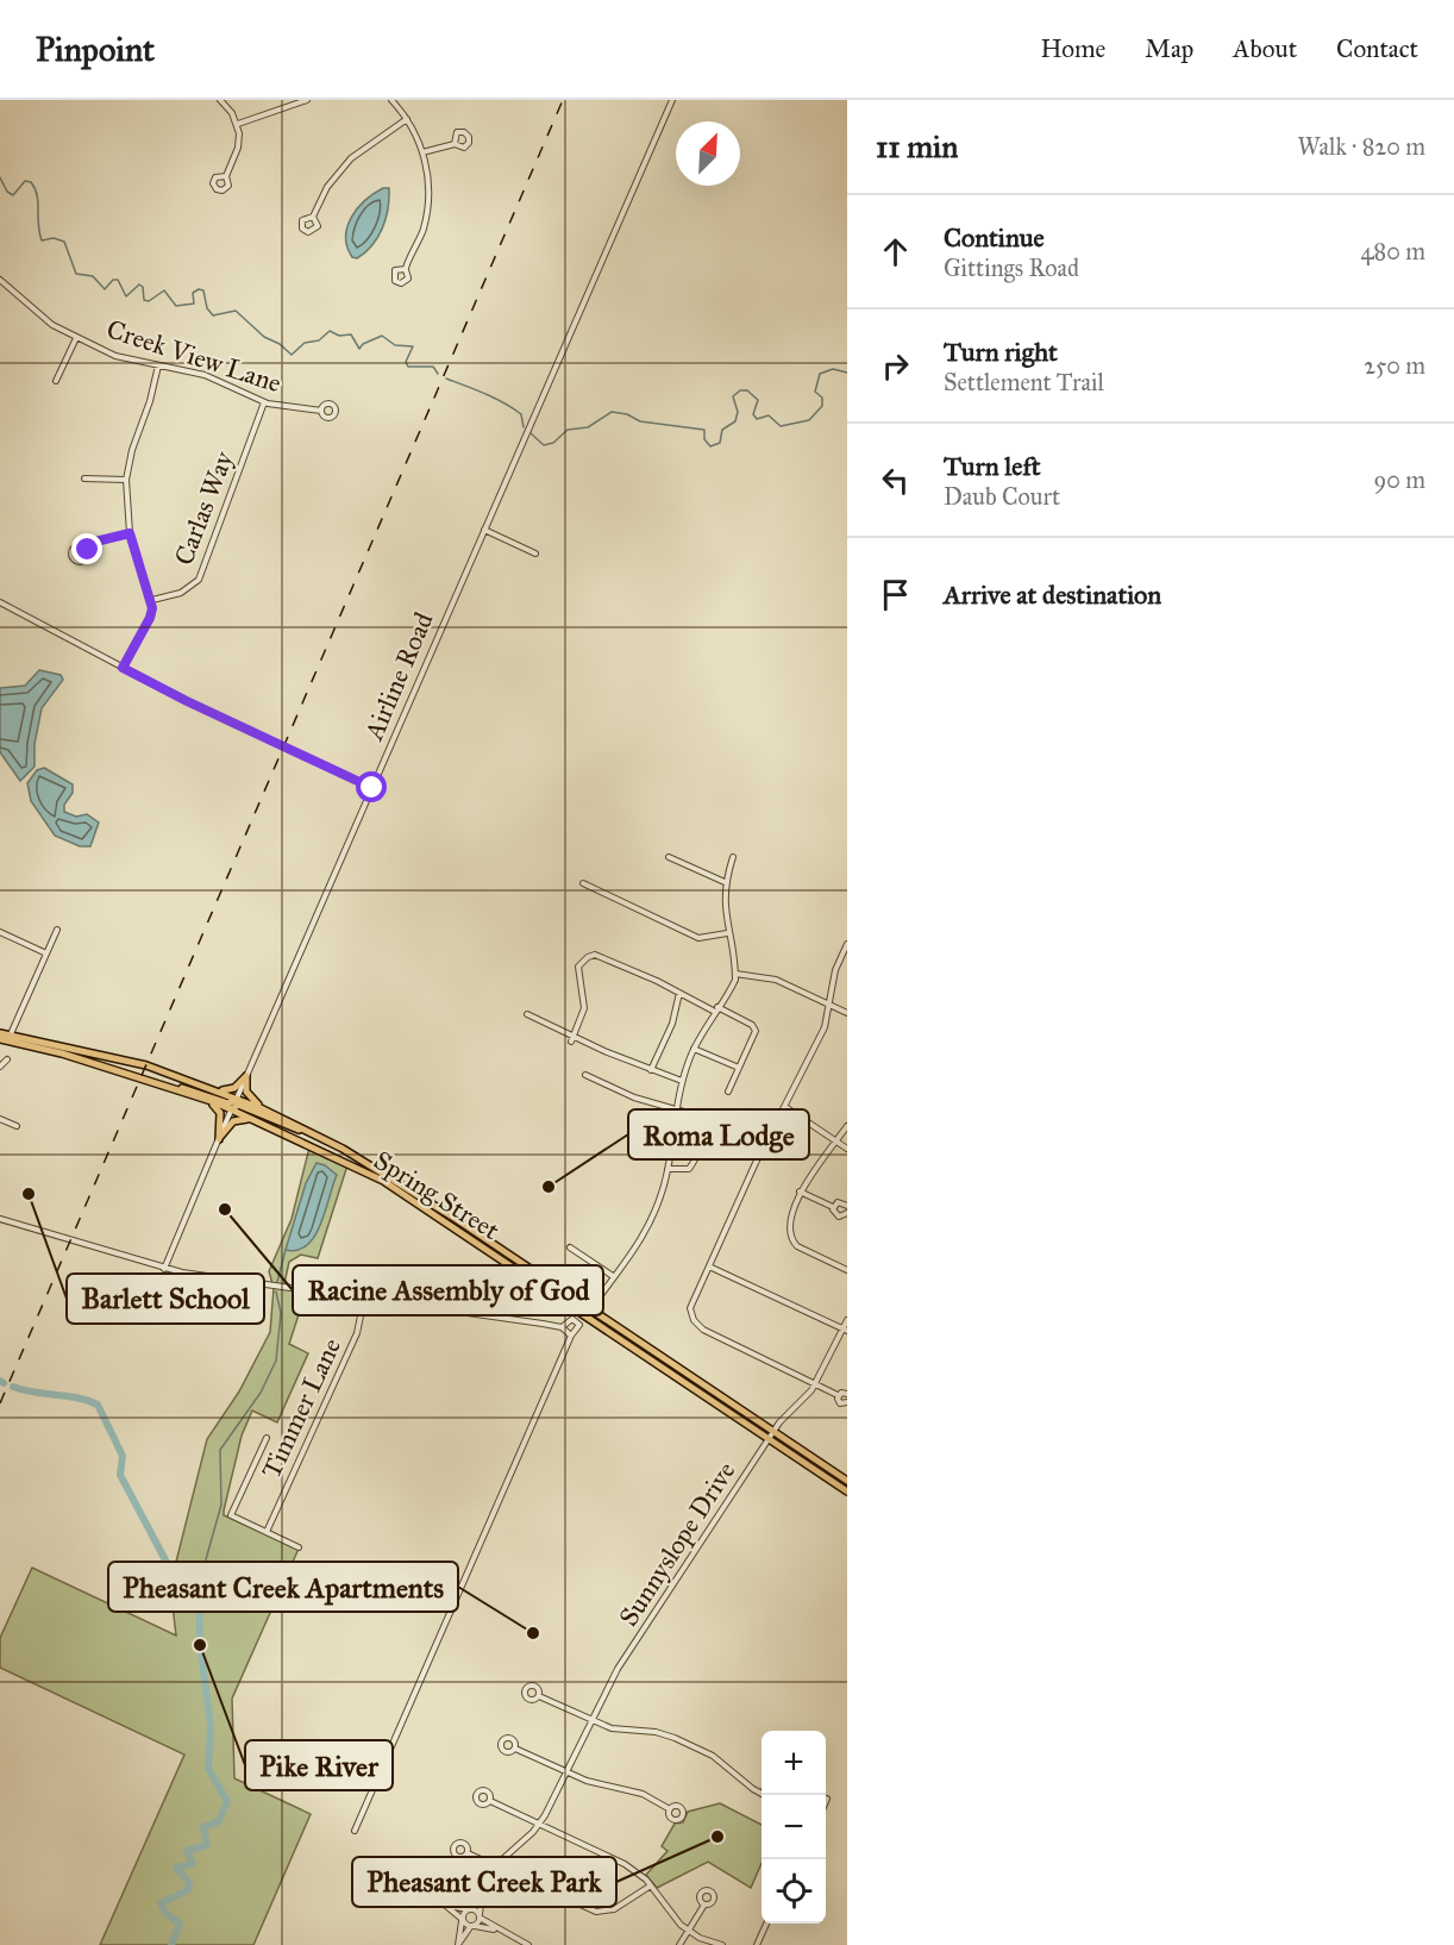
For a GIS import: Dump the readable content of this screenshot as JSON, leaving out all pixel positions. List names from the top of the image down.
{
  "streets": {
    "main road": ["Spring Street"],
    "street": [
      "Creek View Lane",
      "Carlas Way",
      "Airline Road",
      "Timmer Lane",
      "Sunnyslope Drive"
    ]
  },
  "crossings": [
    ["Creek View Lane", "Carlas Way"],
    ["Airline Road", "Spring Street"],
    ["Spring Street", "Sunnyslope Drive"]
  ],
  "places": [
    "Roma Lodge",
    "Barlett School",
    "Racine Assembly of God",
    "Pheasant Creek Apartments",
    "Pike River",
    "Pheasant Creek Park"
  ],
  "north": "top right",
  "page": {
    "header": "Pinpoint",
    "nav": [
      "Home",
      "Map",
      "About",
      "Contact"
    ],
    "heading": ["11 min", "Walk · 820 m"],
    "list": [
      ["Continue", "Gittings Road", "480 m"],
      ["Turn right", "Settlement Trail", "250 m"],
      ["Turn left", "Daub Court", "90 m"],
      "Arrive at destination"
    ],
    "map_buttons": ["+", "−"]
  }
}
